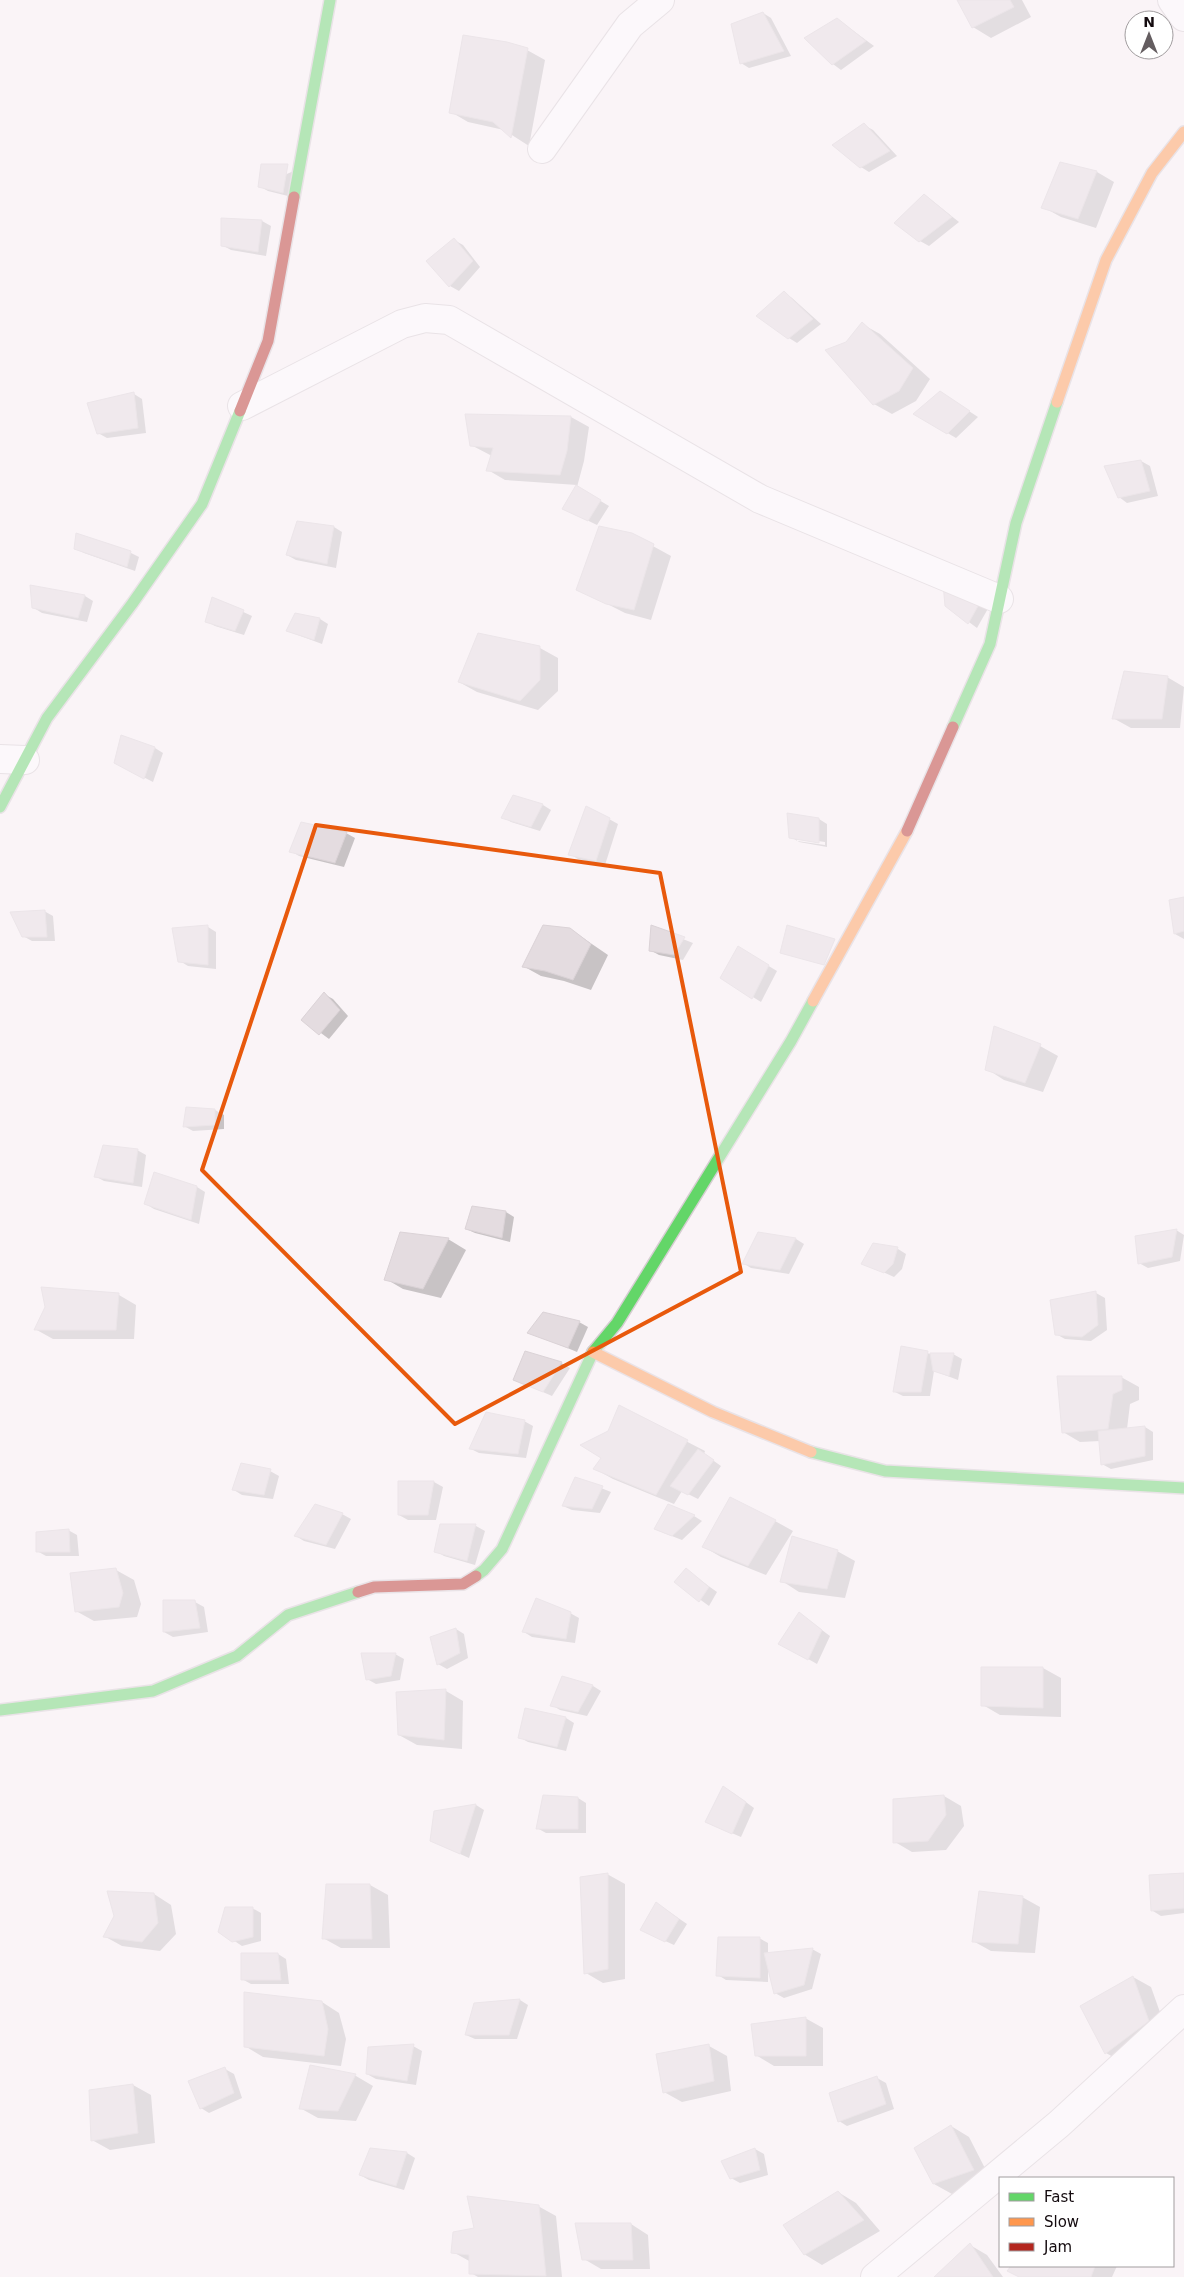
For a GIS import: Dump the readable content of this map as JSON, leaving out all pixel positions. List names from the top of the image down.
{
  "legend": ["Fast", "Slow", "Jam"],
  "north": "top"
}
